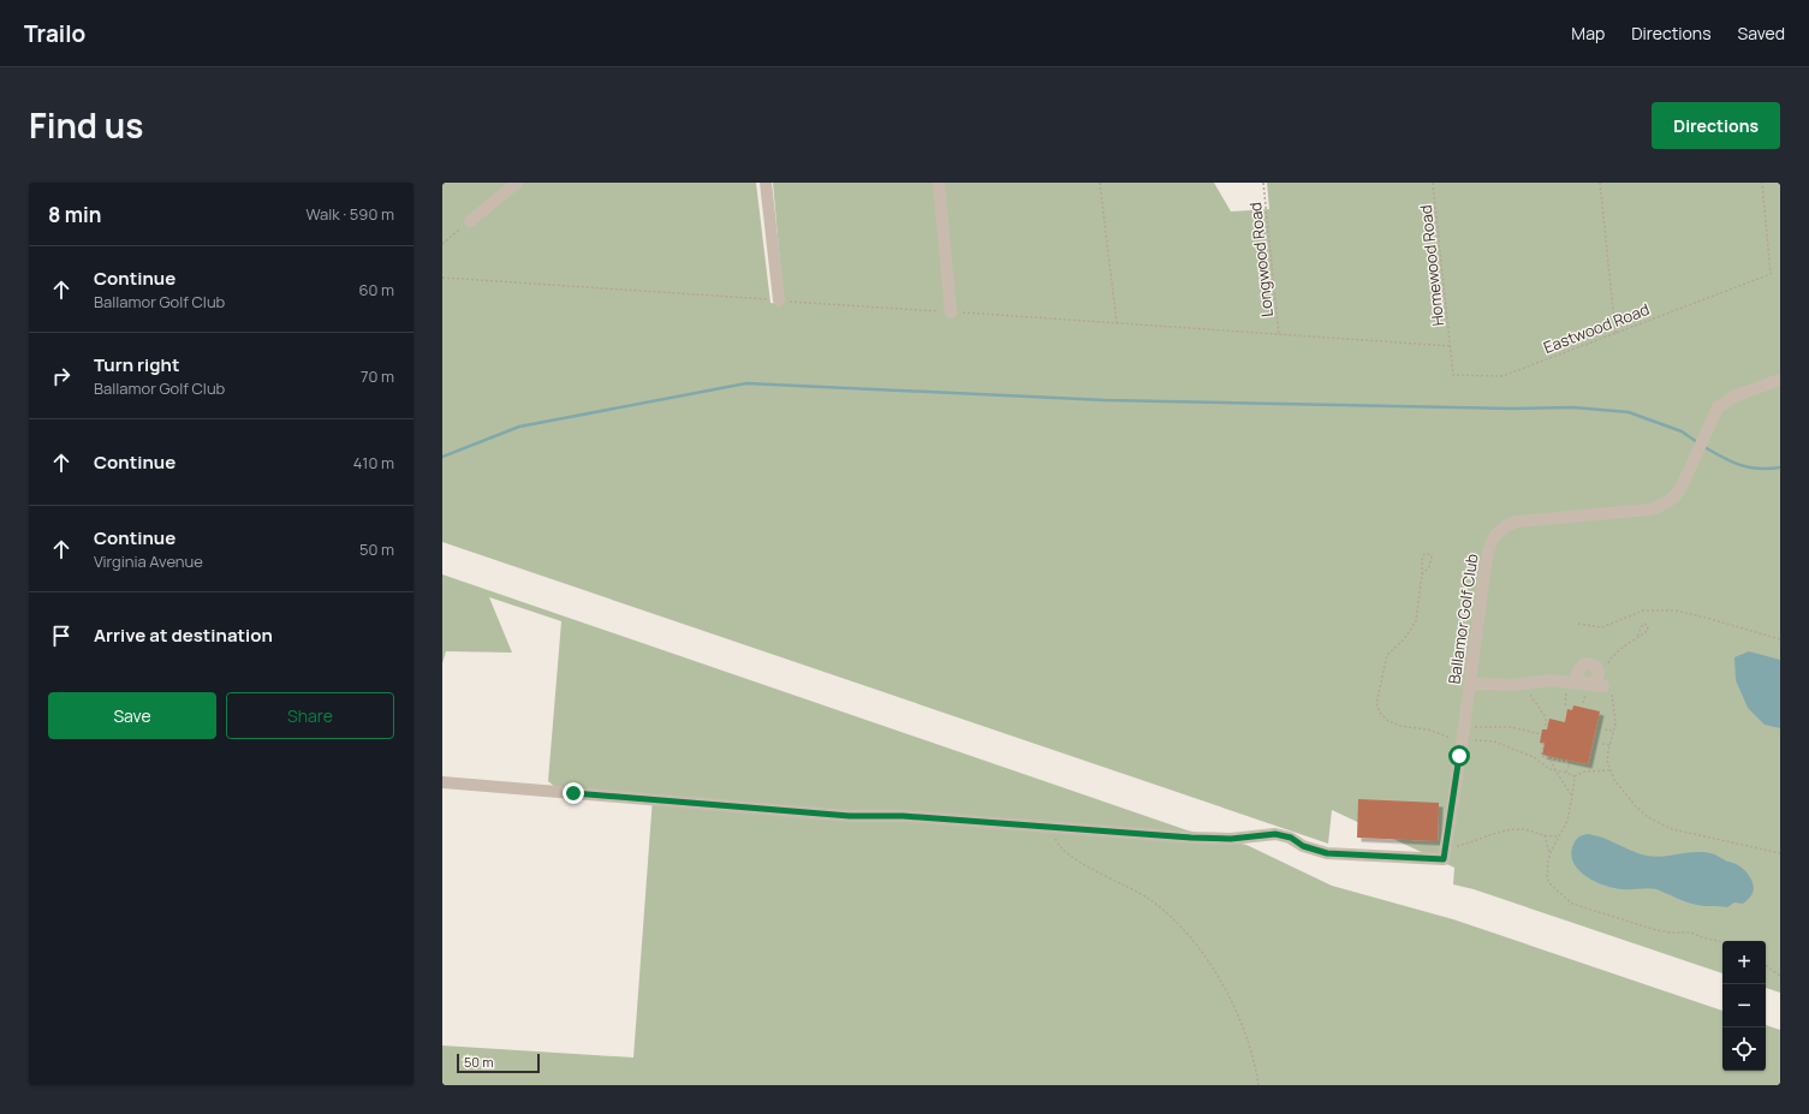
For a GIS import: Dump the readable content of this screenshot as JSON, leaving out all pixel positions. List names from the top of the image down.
{
  "streets": {
    "street": ["Ballamor Golf Club"],
    "path": ["Longwood Road", "Homewood Road", "Eastwood Road"]
  },
  "crossings": [
    ["Homewood Road", "Eastwood Road"]
  ],
  "scale_bar": "50 m",
  "page": {
    "header": "Trailo",
    "nav": ["Map", "Directions", "Saved"],
    "title": "Find us",
    "buttons": [
      "Directions",
      ["Save", "Share"]
    ],
    "heading": ["8 min", "Walk · 590 m"],
    "list": [
      ["Continue", "Ballamor Golf Club", "60 m"],
      ["Turn right", "Ballamor Golf Club", "70 m"],
      ["Continue", "410 m"],
      ["Continue", "Virginia Avenue", "50 m"],
      "Arrive at destination"
    ],
    "map_buttons": ["+", "−"],
    "scale": "50 m"
  }
}
